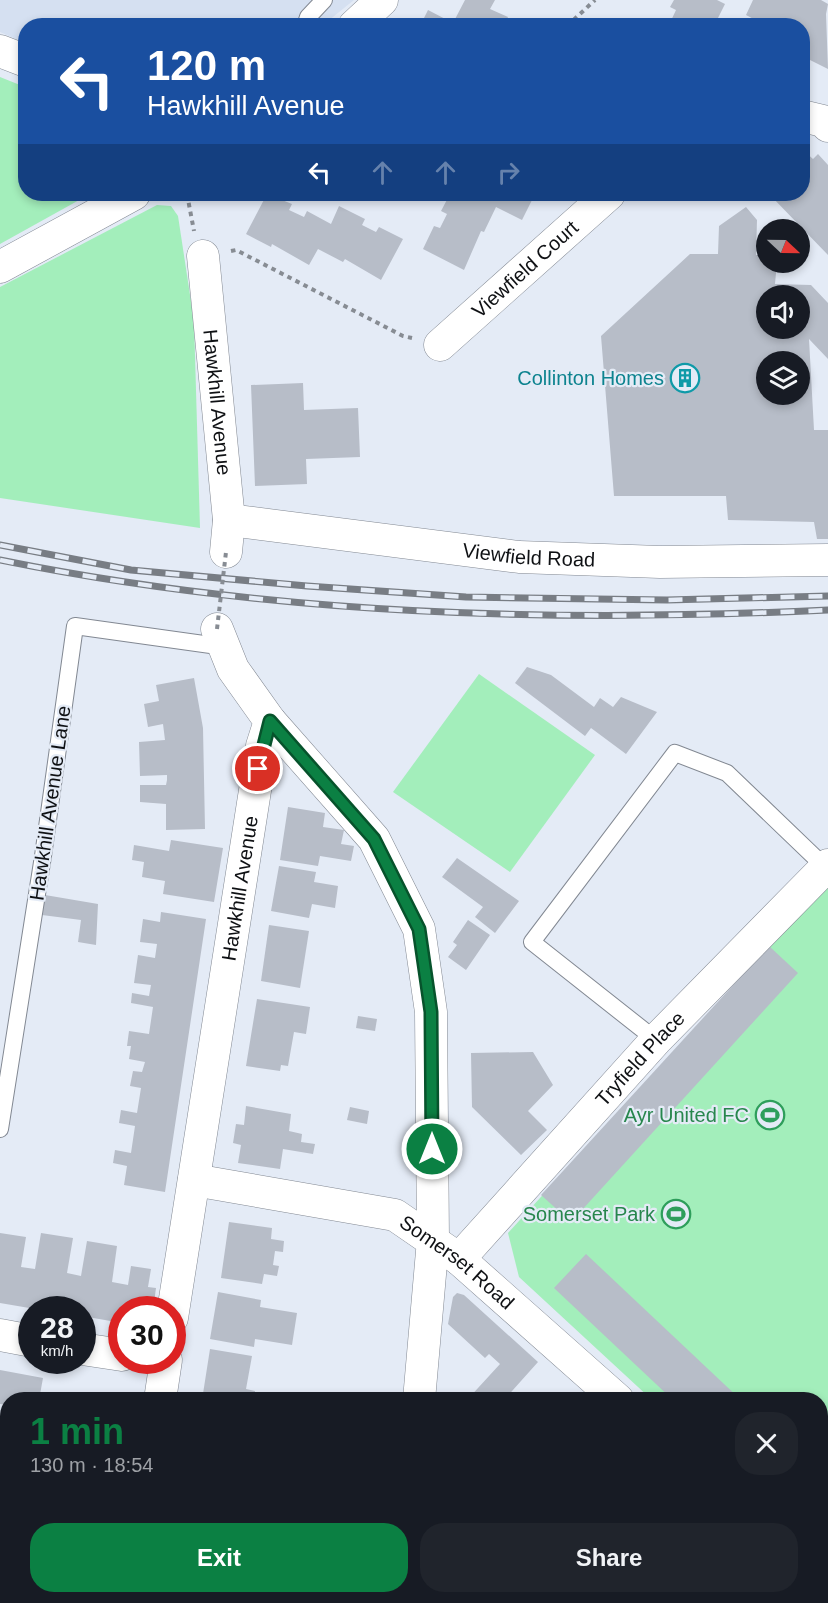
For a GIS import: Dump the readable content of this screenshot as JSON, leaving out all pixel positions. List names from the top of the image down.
{
  "streets": {
    "street": [
      "Viewfield Court",
      "Hawkhill Avenue",
      "Viewfield Road",
      "Tryfield Place",
      "Somerset Road"
    ],
    "lane": ["Hawkhill Avenue Lane"]
  },
  "crossings": [
    ["Hawkhill Avenue", "Viewfield Road"],
    ["Hawkhill Avenue", "Somerset Road"],
    ["Tryfield Place", "Somerset Road"]
  ],
  "places": {
    "building": ["Collinton Homes"],
    "sports": ["Ayr United FC", "Somerset Park"]
  },
  "north": "right",
  "page": {
    "turn": ["120 m", "Hawkhill Avenue"],
    "speed": "28 km/h",
    "limit": "30",
    "heading": ["1 min", "130 m · 18:54"],
    "buttons": ["Exit", "Share"]
  }
}
